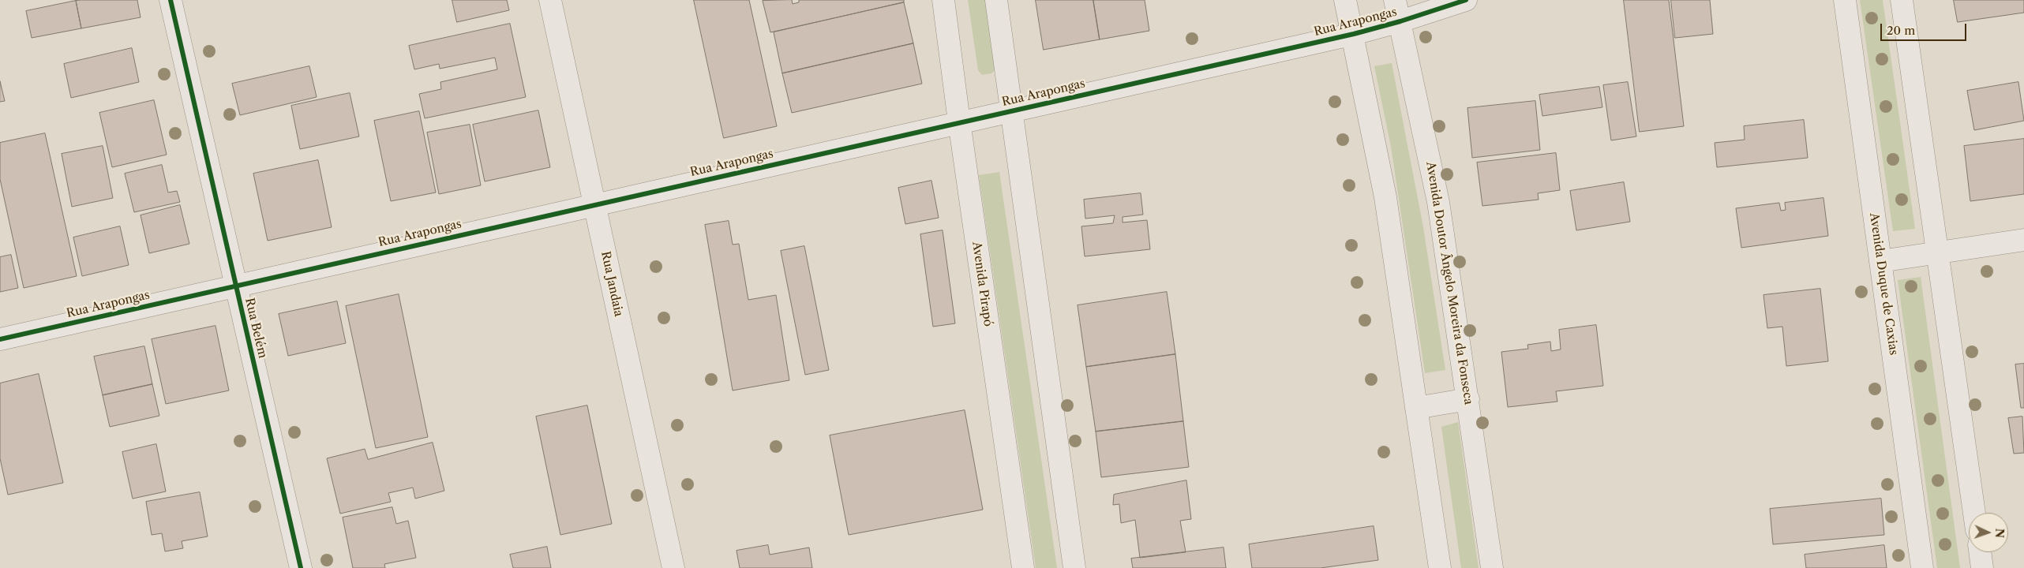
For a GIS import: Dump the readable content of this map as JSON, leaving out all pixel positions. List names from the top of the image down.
{
  "streets": {
    "street": [
      "Rua Arapongas",
      "Avenida Doutor Ângelo Moreira da Fonseca",
      "Rua Jandaia",
      "Avenida Pirapó",
      "Avenida Duque de Caxias",
      "Rua Belém"
    ]
  },
  "crossings": [
    ["Rua Arapongas", "Avenida Doutor Ângelo Moreira da Fonseca"],
    ["Rua Arapongas", "Rua Jandaia"],
    ["Rua Arapongas", "Avenida Pirapó"],
    ["Rua Arapongas", "Rua Belém"]
  ],
  "scale_bar": "20 m",
  "north": "right"
}
